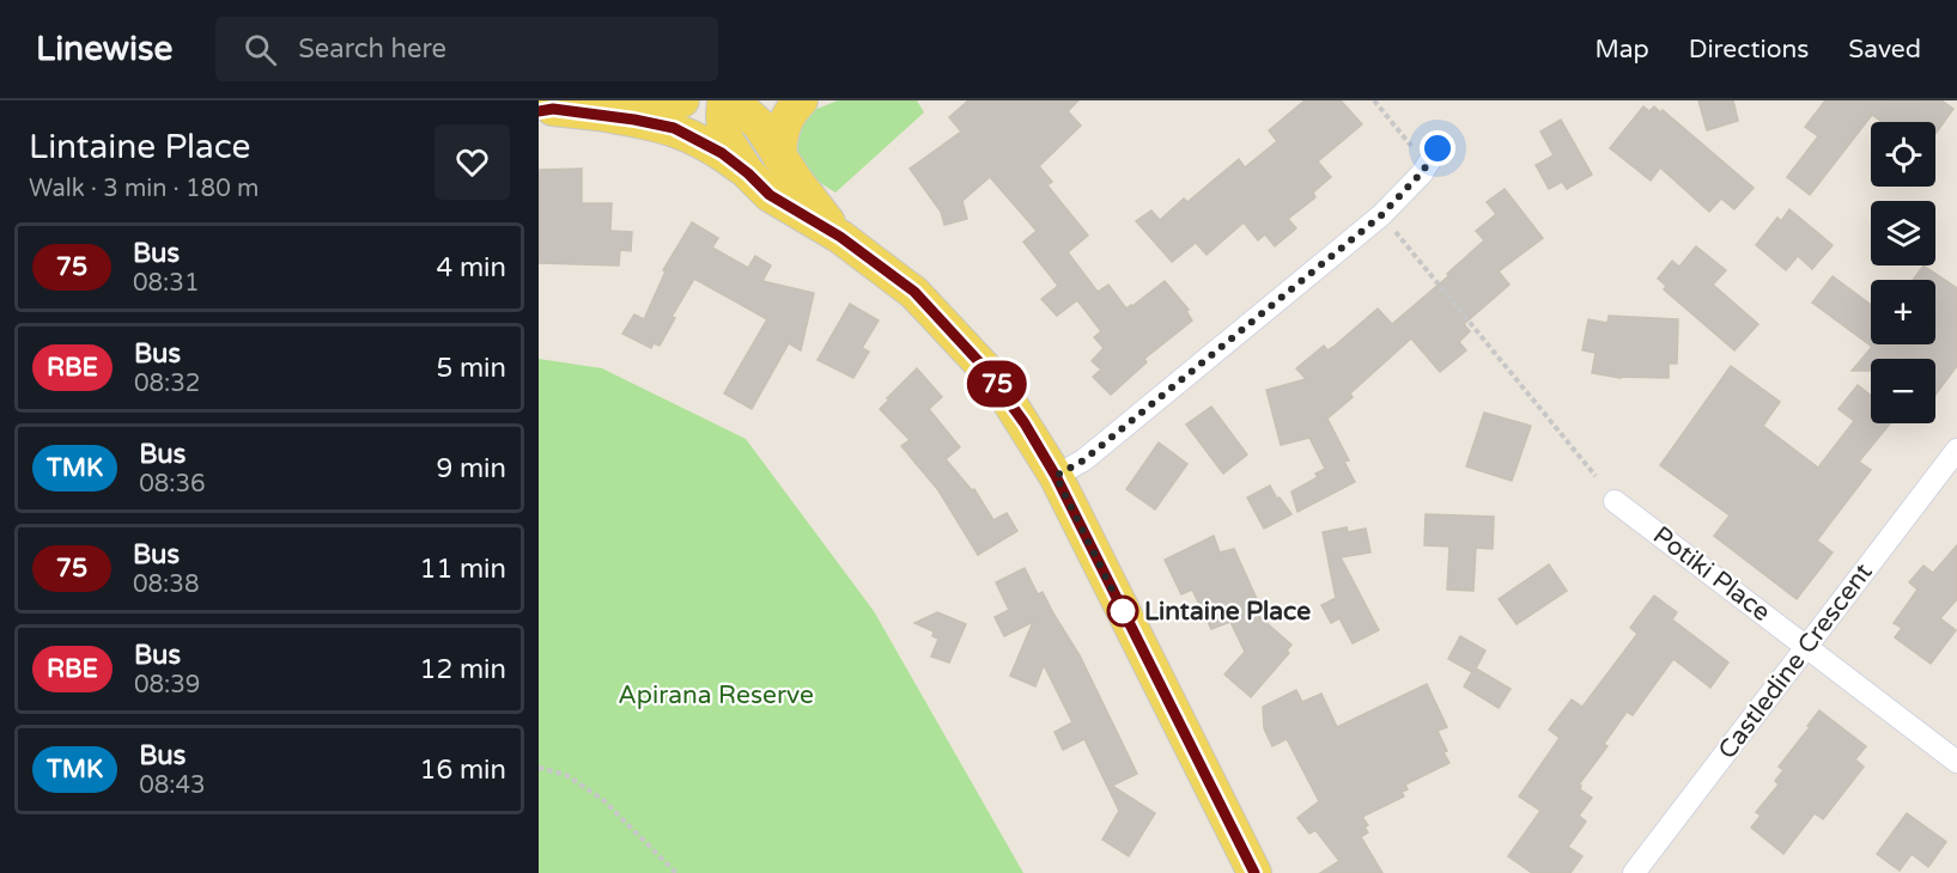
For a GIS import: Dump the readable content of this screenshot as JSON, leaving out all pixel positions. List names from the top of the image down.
{
  "streets": {
    "street": ["Potiki Place", "Castledine Crescent"]
  },
  "crossings": [
    ["Potiki Place", "Castledine Crescent"]
  ],
  "parks": ["Apirana Reserve"],
  "places": ["Lintaine Place"],
  "lines": ["bus line 75"],
  "page": {
    "header": "Linewise",
    "search": "Search here",
    "nav": ["Map", "Directions", "Saved"],
    "heading": ["Lintaine Place", "Walk · 3 min · 180 m"],
    "on_map": "75",
    "map_buttons": ["+", "−"],
    "list": [
      {
        "mark": "75",
        "name": "Bus",
        "note": "08:31",
        "value": "4 min"
      },
      {
        "mark": "RBE",
        "name": "Bus",
        "note": "08:32",
        "value": "5 min"
      },
      {
        "mark": "TMK",
        "name": "Bus",
        "note": "08:36",
        "value": "9 min"
      },
      {
        "mark": "75",
        "name": "Bus",
        "note": "08:38",
        "value": "11 min"
      },
      {
        "mark": "RBE",
        "name": "Bus",
        "note": "08:39",
        "value": "12 min"
      },
      {
        "mark": "TMK",
        "name": "Bus",
        "note": "08:43",
        "value": "16 min"
      }
    ]
  }
}
